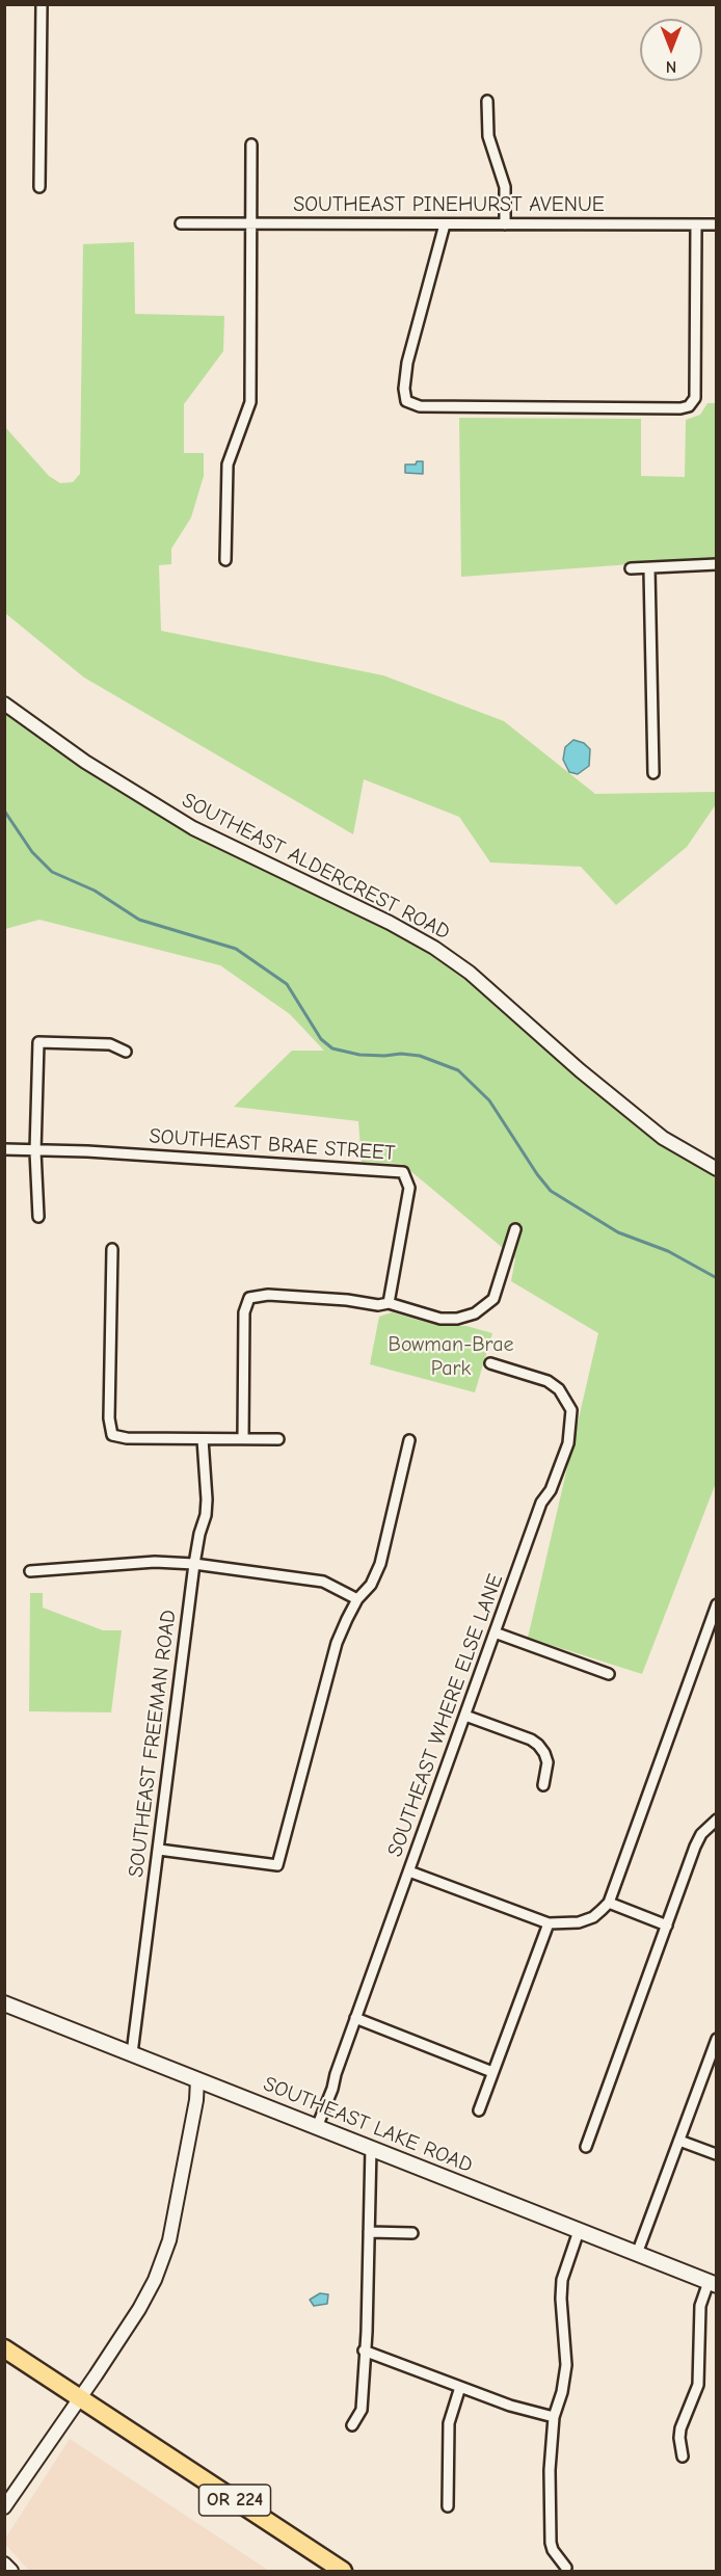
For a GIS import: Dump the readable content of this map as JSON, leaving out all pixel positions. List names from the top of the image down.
{
  "streets": {
    "highway": ["OR 224"],
    "main road": ["SOUTHEAST LAKE ROAD"],
    "street": [
      "SOUTHEAST PINEHURST AVENUE",
      "SOUTHEAST ALDERCREST ROAD",
      "SOUTHEAST BRAE STREET",
      "SOUTHEAST WHERE ELSE LANE",
      "SOUTHEAST FREEMAN ROAD"
    ]
  },
  "crossings": [
    ["SOUTHEAST WHERE ELSE LANE", "SOUTHEAST LAKE ROAD"],
    ["SOUTHEAST FREEMAN ROAD", "SOUTHEAST LAKE ROAD"]
  ],
  "parks": ["Bowman-Brae Park"],
  "north": "bottom"
}
